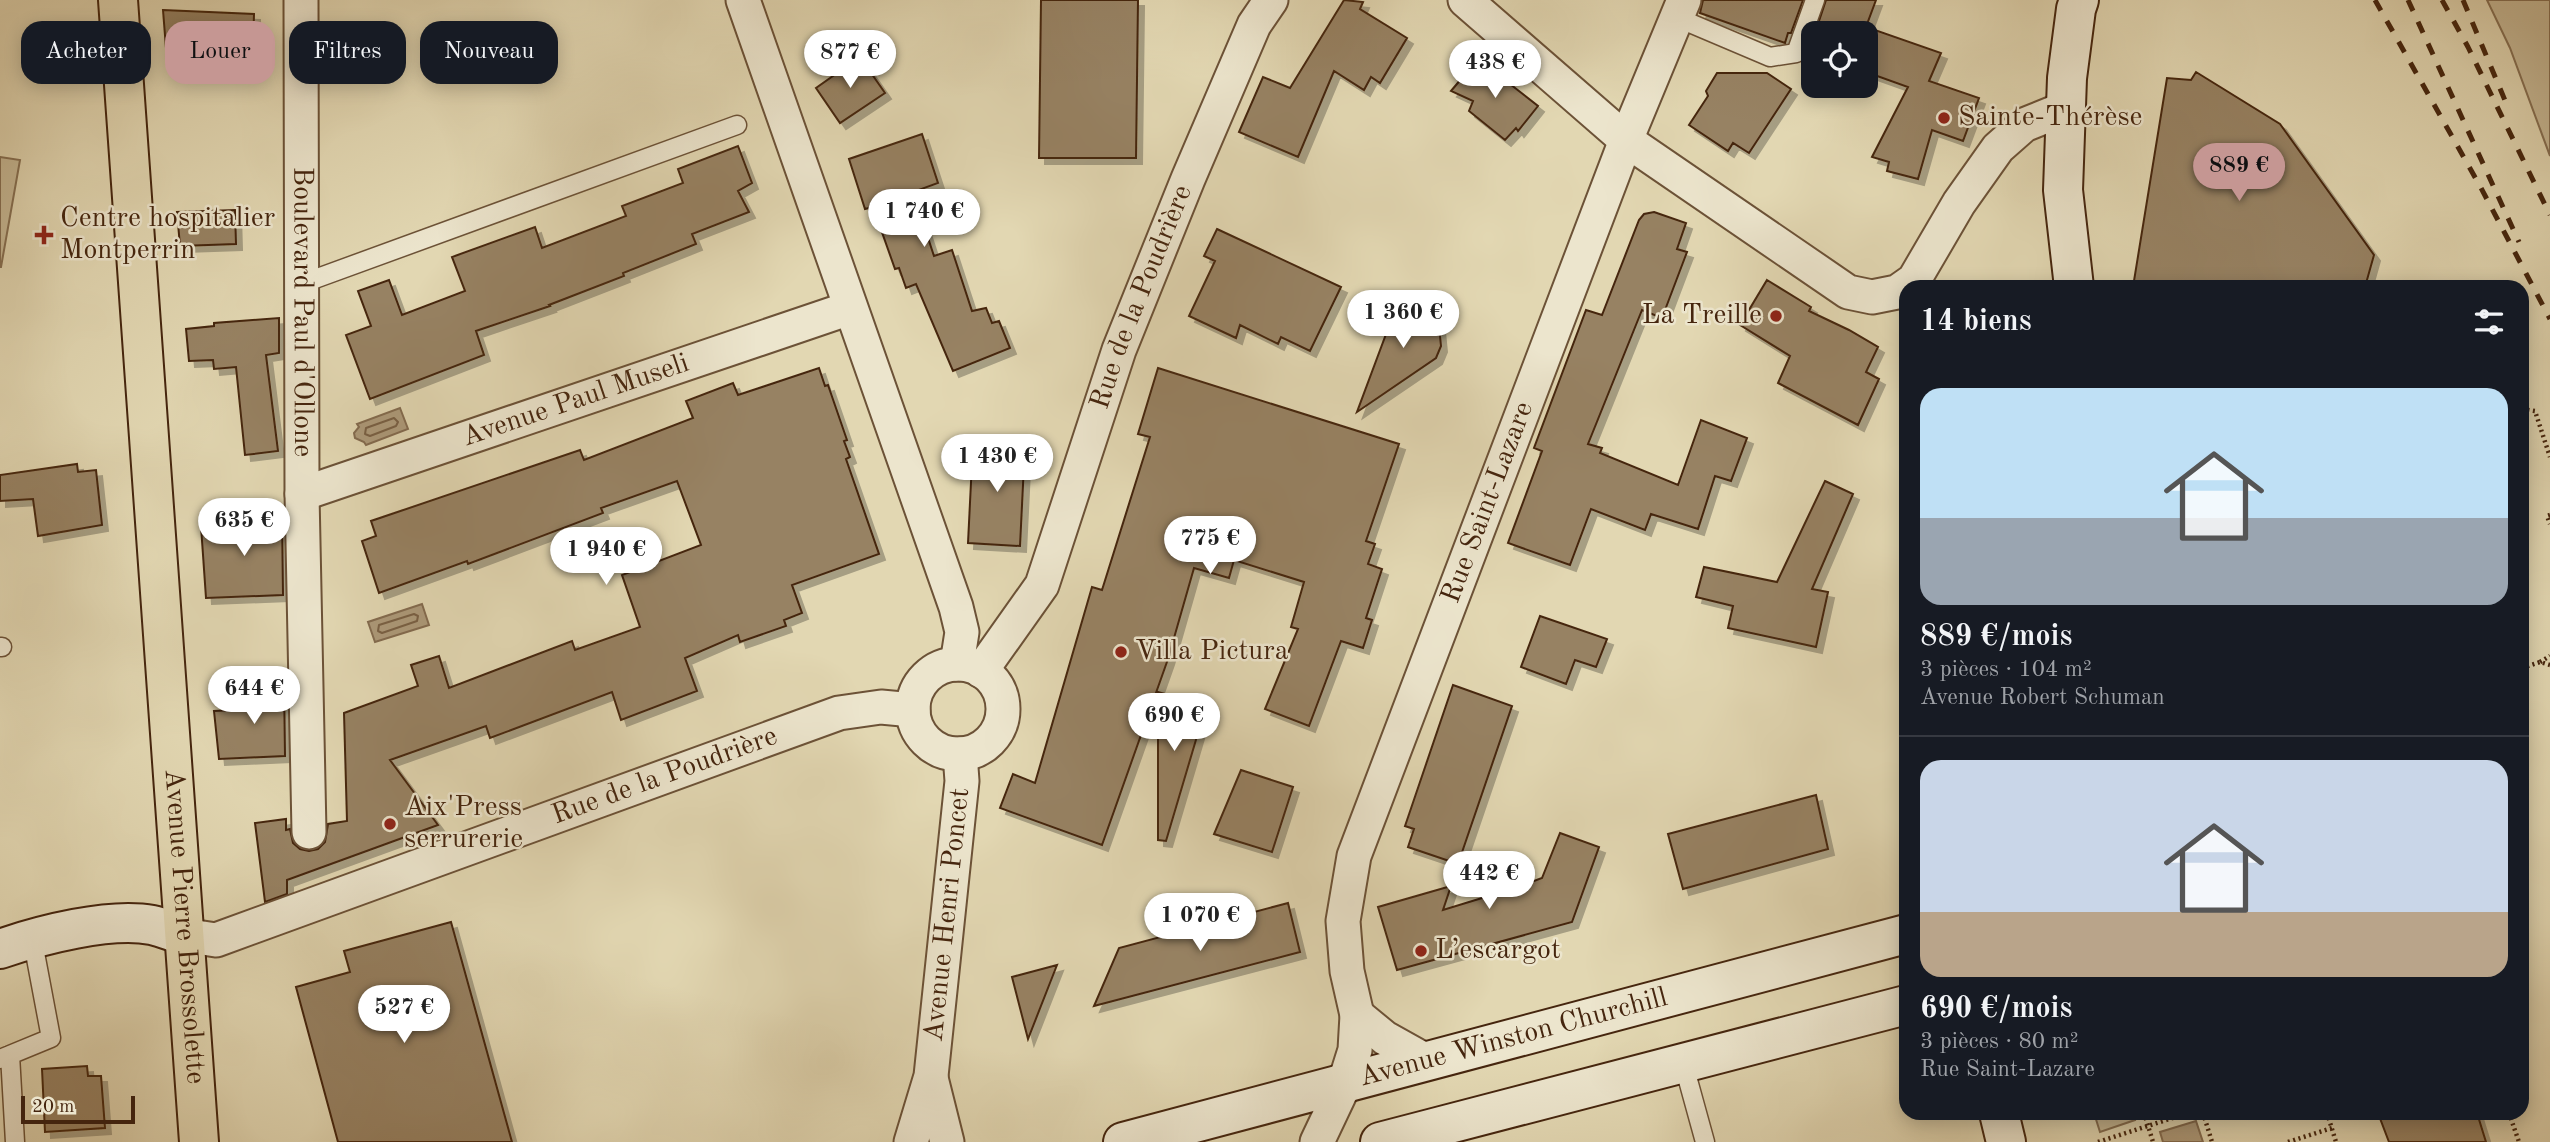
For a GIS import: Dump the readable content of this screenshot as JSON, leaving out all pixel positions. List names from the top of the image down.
{
  "streets": {
    "main road": ["Avenue Pierre Brossolette"],
    "street": [
      "Rue de la Poudrière",
      "Boulevard Paul d'Ollone",
      "Avenue Paul Museli",
      "Rue Saint-Lazare",
      "Avenue Henri Poncet",
      "Avenue Winston Churchill"
    ]
  },
  "crossings": [
    ["Rue de la Poudrière", "Avenue Henri Poncet"],
    ["Rue de la Poudrière", "Avenue Pierre Brossolette"],
    ["Boulevard Paul d'Ollone", "Avenue Paul Museli"],
    ["Rue Saint-Lazare", "Avenue Winston Churchill"]
  ],
  "places": {
    "other": [
      "Sainte-Thérèse",
      "La Treille",
      "Villa Pictura",
      "Aix'Press serrurerie",
      "L’escargot"
    ],
    "health": ["Centre hospitalier Montperrin"]
  },
  "scale_bar": "20 m",
  "page": {
    "chip": [
      "Acheter",
      "Louer",
      "Filtres",
      "Nouveau"
    ],
    "price": [
      "877 €",
      "438 €",
      "889 €",
      "1 740 €",
      "1 360 €",
      "1 430 €",
      "635 €",
      "775 €",
      "1 940 €",
      "644 €",
      "690 €",
      "442 €",
      "1 070 €",
      "527 €"
    ],
    "heading": "14 biens",
    "list": [
      {
        "name": "889 €/mois",
        "note": "3 pièces · 104 m² · Avenue Robert Schuman"
      },
      {
        "name": "690 €/mois",
        "note": "3 pièces · 80 m² · Rue Saint-Lazare"
      }
    ],
    "scale": "20 m"
  }
}
